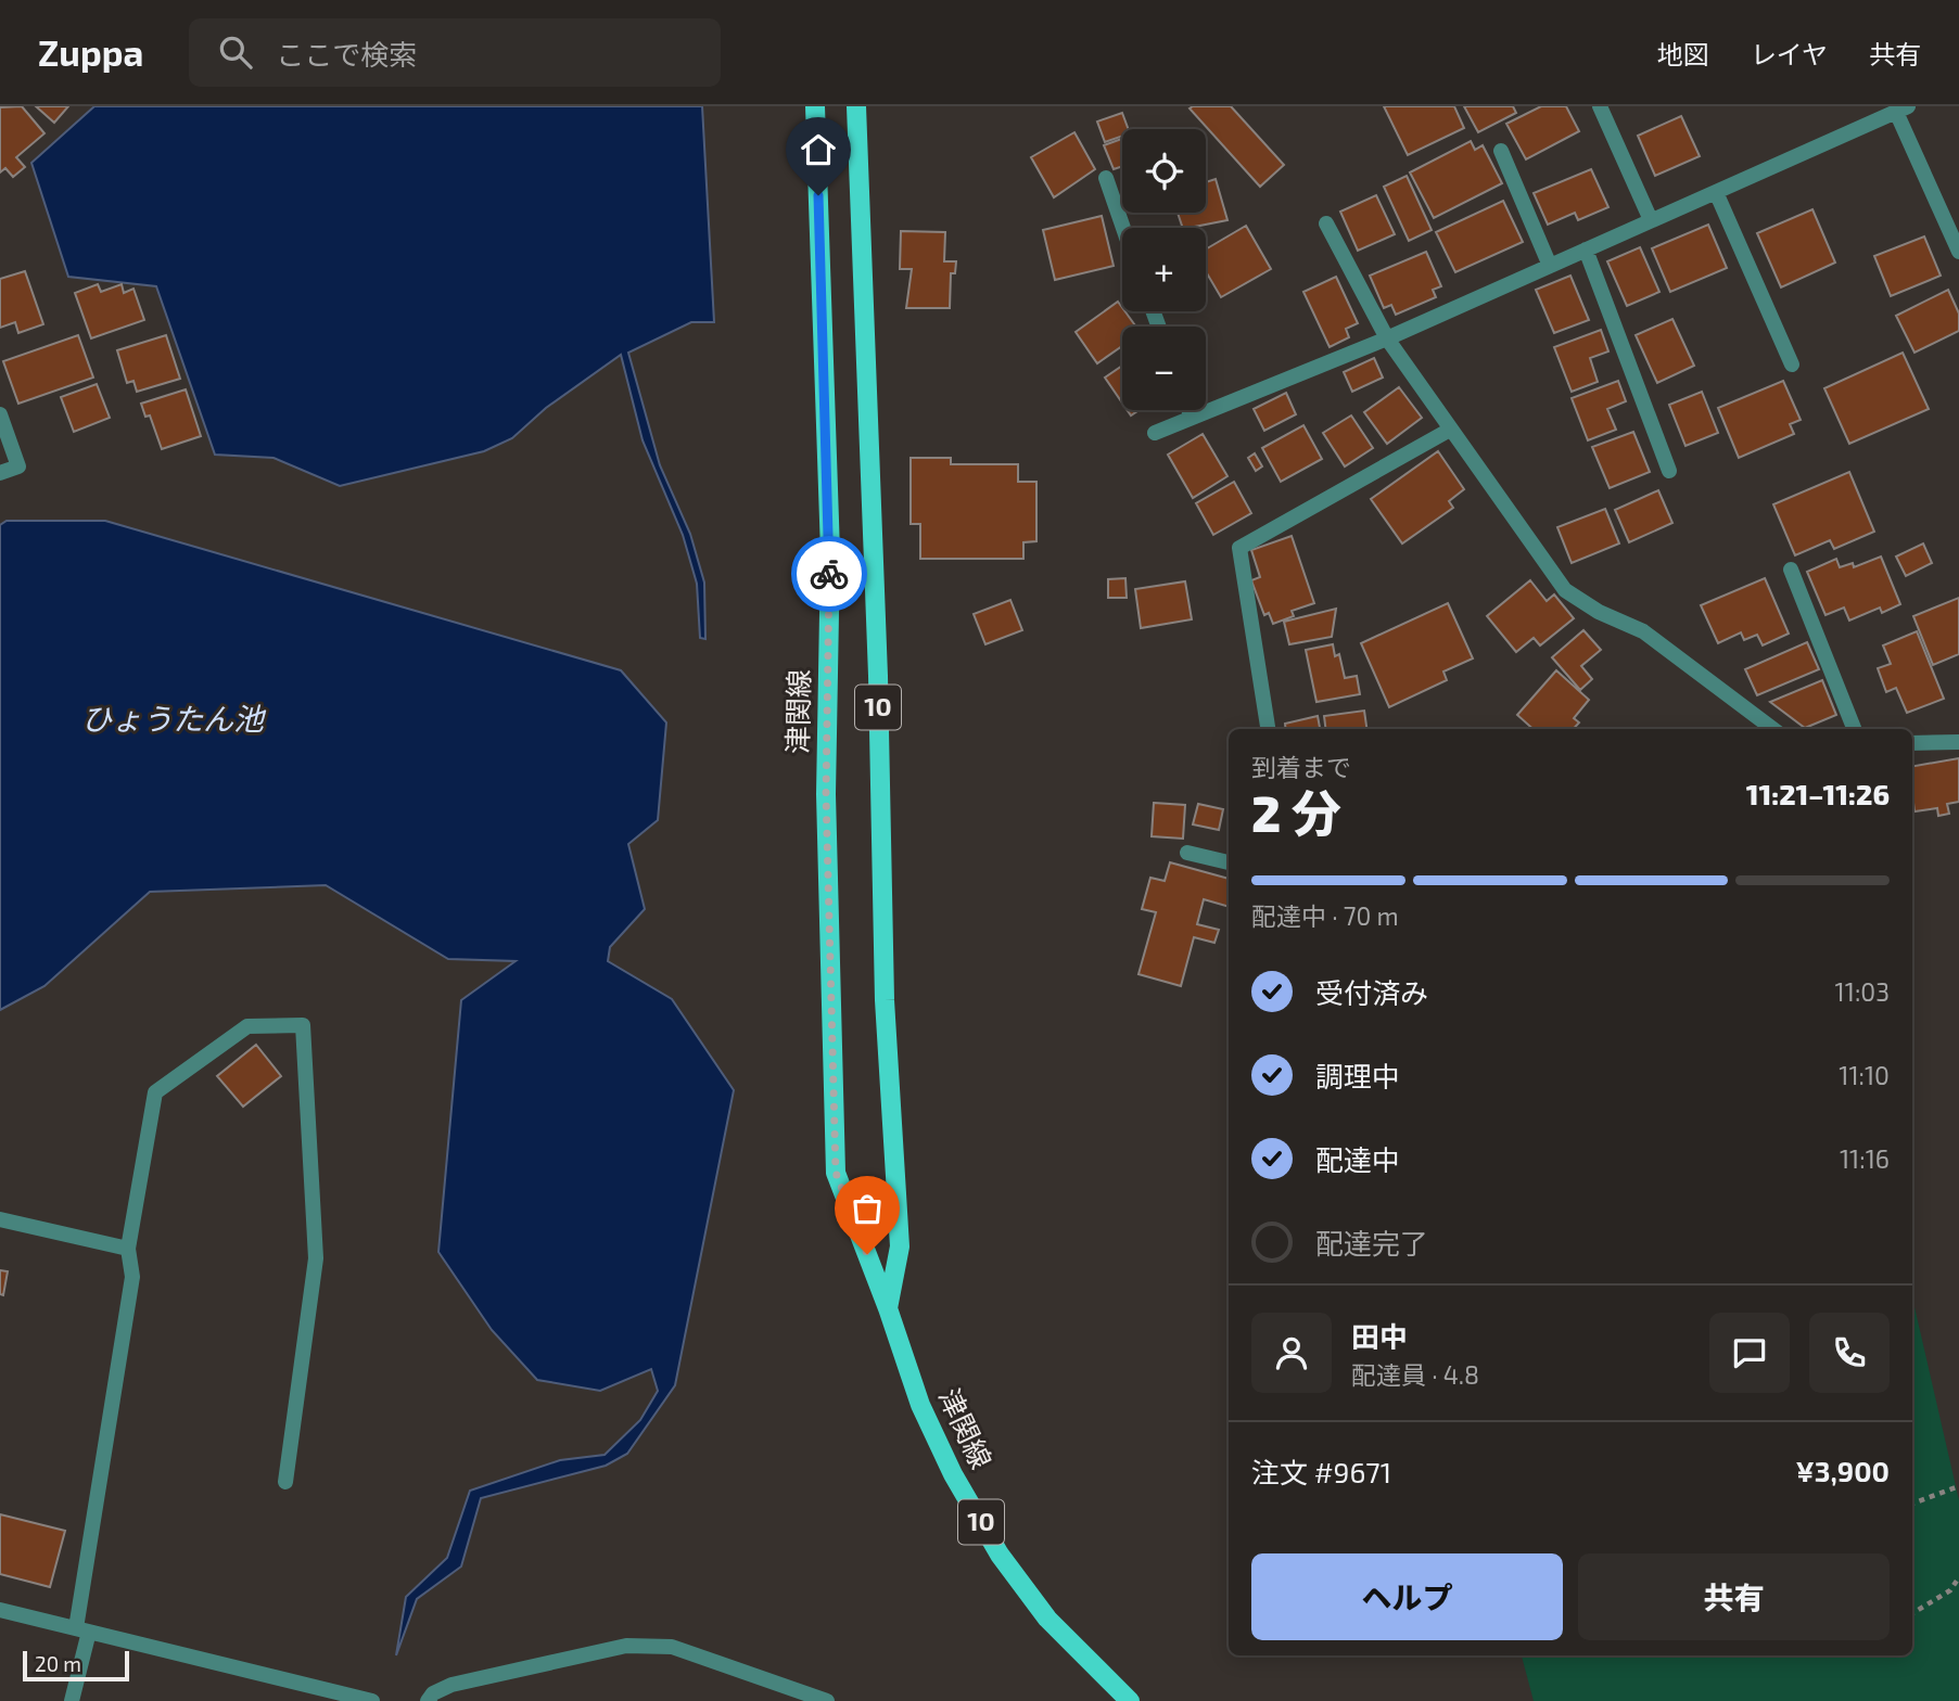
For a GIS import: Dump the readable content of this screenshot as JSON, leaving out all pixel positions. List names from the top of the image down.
{
  "streets": {
    "main road": ["10", "津関線"]
  },
  "water": ["ひょうたん池"],
  "scale_bar": "20 m",
  "page": {
    "header": "Zuppa",
    "search": "ここで検索",
    "nav": ["地図", "レイヤ", "共有"],
    "map_buttons": ["+", "−"],
    "heading": ["2 分", "到着まで", "11:21–11:26"],
    "panel": [
      "田中",
      "配達員 · 4.8",
      "注文 #9671",
      "¥3,900"
    ],
    "bar": "配達中 · 70 m",
    "list": [
      ["受付済み", "11:03"],
      ["調理中", "11:10"],
      ["配達中", "11:16"],
      "配達完了"
    ],
    "buttons": ["ヘルプ", "共有"],
    "scale": "20 m"
  }
}
